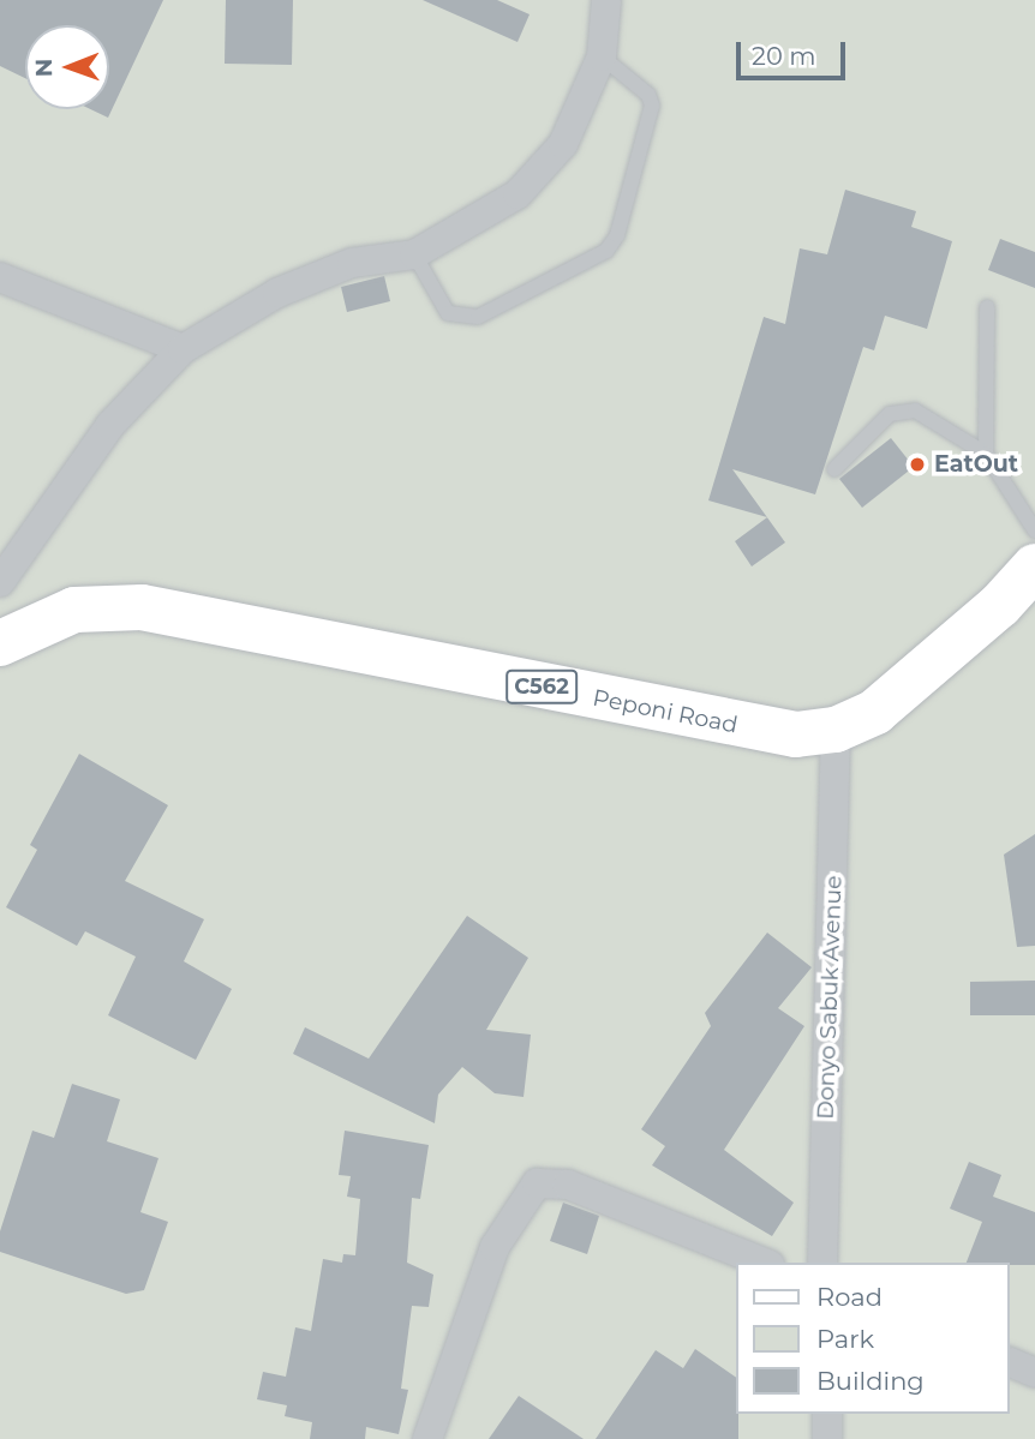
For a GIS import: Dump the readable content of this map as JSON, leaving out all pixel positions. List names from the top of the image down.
{
  "streets": {
    "main road": ["C562", "Peponi Road"],
    "street": ["Donyo Sabuk Avenue"]
  },
  "crossings": [
    ["Peponi Road", "Donyo Sabuk Avenue"]
  ],
  "places": ["EatOut"],
  "legend": ["Road", "Park", "Building"],
  "scale_bar": "20 m",
  "north": "left"
}
